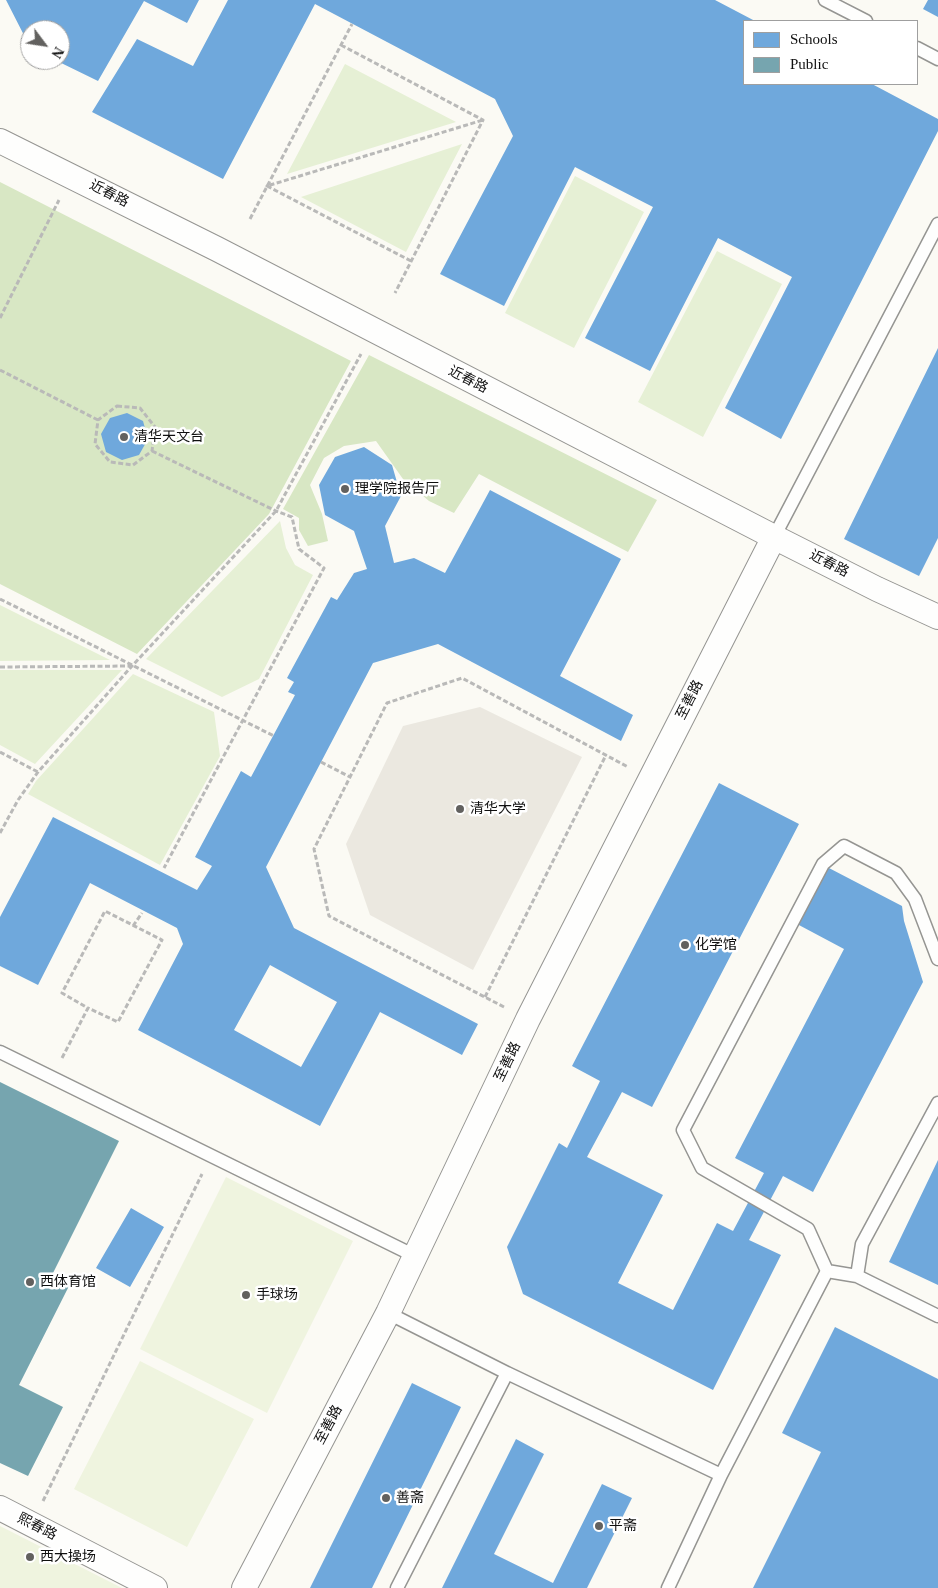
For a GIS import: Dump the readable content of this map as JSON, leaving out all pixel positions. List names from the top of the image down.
{
  "streets": {
    "street": ["近春路", "至善路", "熙春路"]
  },
  "crossings": [
    ["近春路", "至善路"]
  ],
  "places": [
    "清华天文台",
    "理学院报告厅",
    "清华大学",
    "化学馆",
    "西体育馆",
    "手球场",
    "善斋",
    "平斋",
    "西大操场"
  ],
  "legend": ["Schools", "Public"],
  "north": "bottom right"
}
